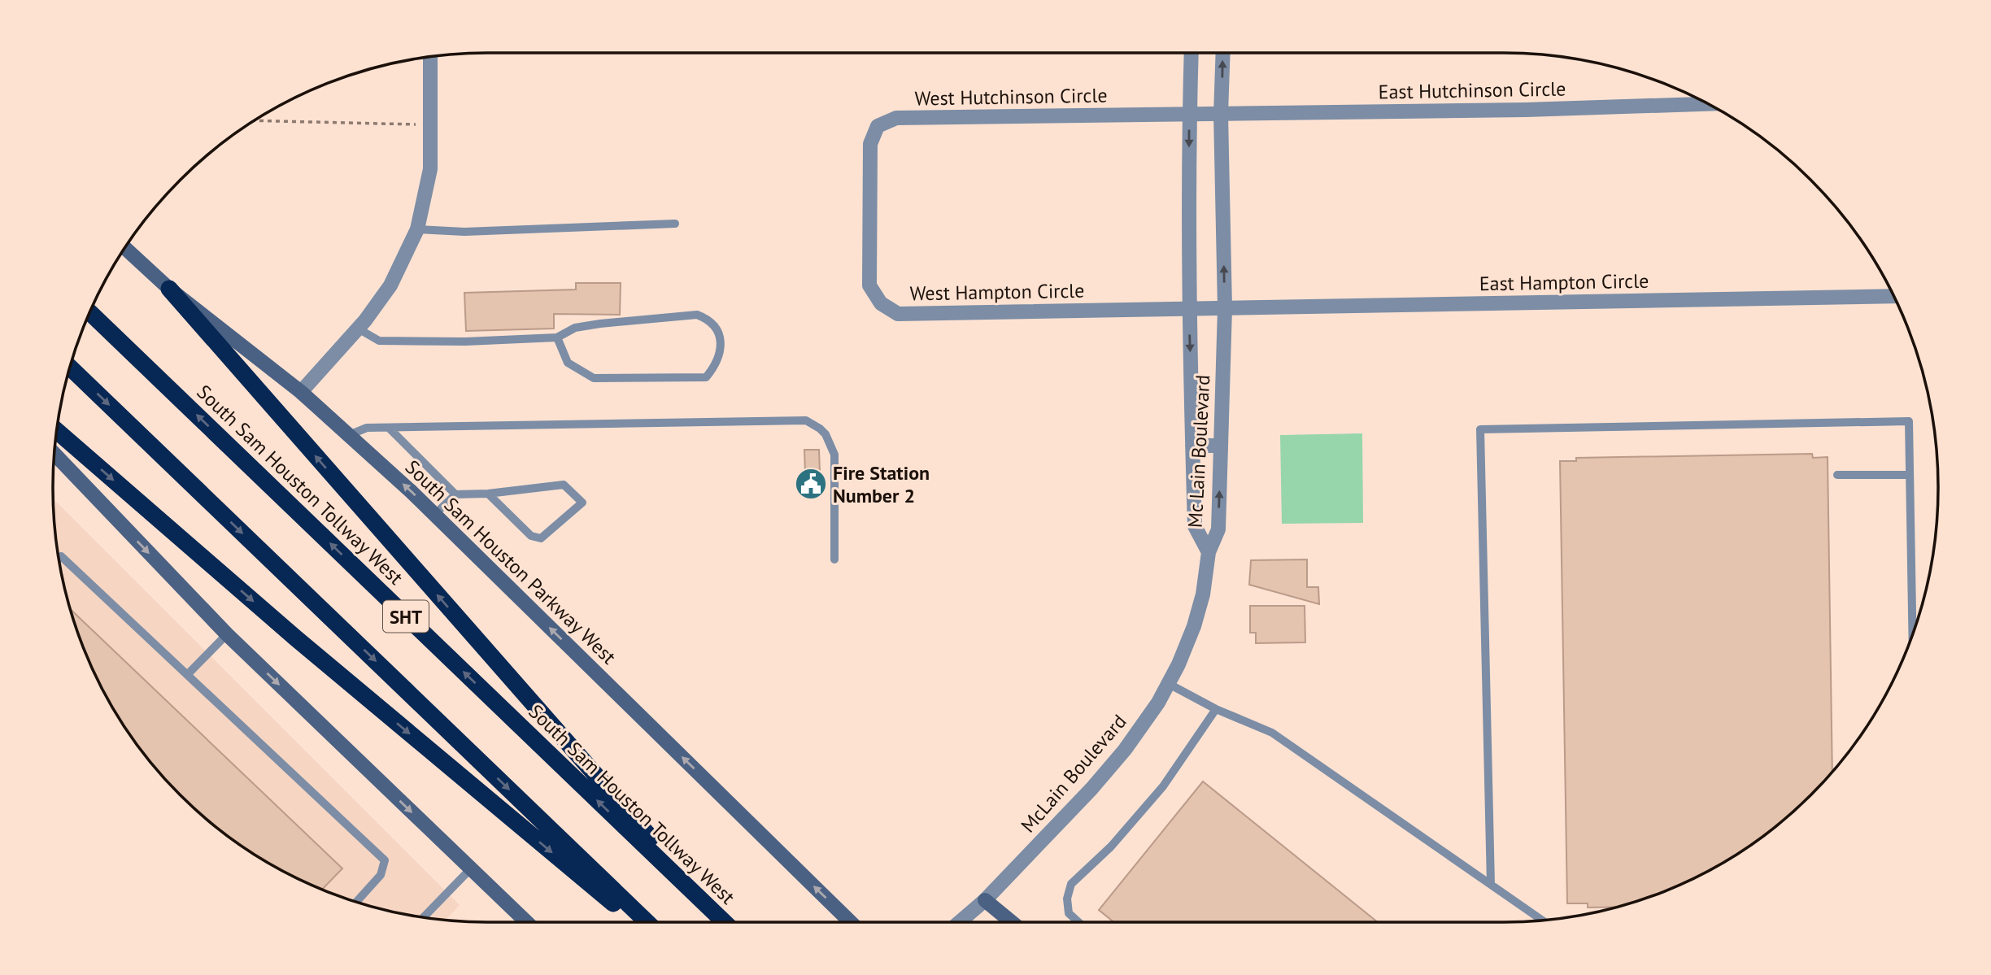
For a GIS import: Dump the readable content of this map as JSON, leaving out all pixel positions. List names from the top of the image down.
{
  "streets": {
    "highway": ["South Sam Houston Tollway West", "SHT"],
    "main road": ["South Sam Houston Parkway West"],
    "street": [
      "East Hutchinson Circle",
      "West Hutchinson Circle",
      "East Hampton Circle",
      "West Hampton Circle",
      "Mc Lain Boulevard",
      "McLain Boulevard"
    ]
  },
  "crossings": [
    ["East Hutchinson Circle", "West Hutchinson Circle"],
    ["East Hutchinson Circle", "Mc Lain Boulevard"],
    ["West Hutchinson Circle", "West Hampton Circle"],
    ["West Hutchinson Circle", "Mc Lain Boulevard"],
    ["East Hampton Circle", "West Hampton Circle"],
    ["East Hampton Circle", "Mc Lain Boulevard"],
    ["West Hampton Circle", "Mc Lain Boulevard"],
    ["Mc Lain Boulevard", "McLain Boulevard"]
  ],
  "one_way": ["South Sam Houston Parkway West"],
  "places": {
    "public building": ["Fire Station Number 2"]
  }
}
